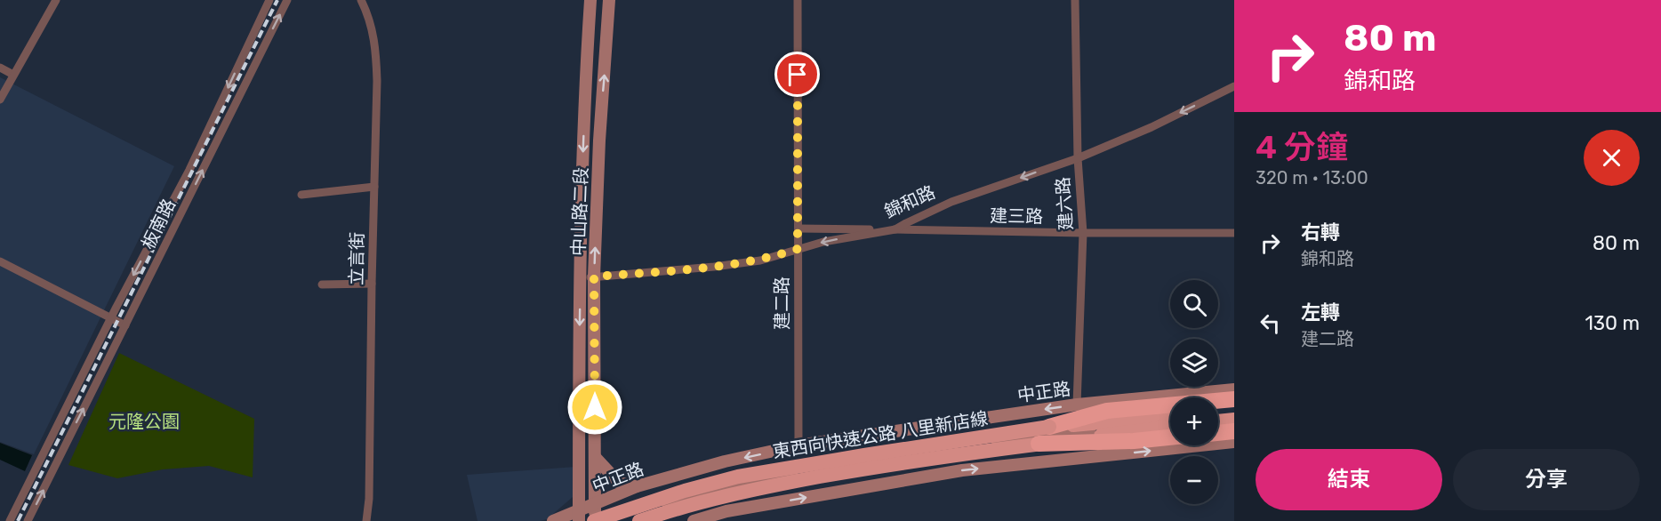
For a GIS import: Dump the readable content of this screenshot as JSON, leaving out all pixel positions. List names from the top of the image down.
{
  "streets": {
    "highway": ["東西向快速公路 八里新店線"],
    "main road": ["中山路二段", "中正路"],
    "street": [
      "錦和路",
      "建六路",
      "建三路",
      "板南路",
      "立言街",
      "建二路"
    ]
  },
  "crossings": [
    ["錦和路", "建六路"],
    ["錦和路", "中山路二段"],
    ["錦和路", "建三路"],
    ["錦和路", "建二路"],
    ["建六路", "建三路"],
    ["建六路", "中正路"],
    ["中山路二段", "中正路"],
    ["中山路二段", "東西向快速公路 八里新店線"],
    ["建三路", "建二路"],
    ["建二路", "中正路"]
  ],
  "one_way": ["錦和路"],
  "parks": ["元隆公園"],
  "page": {
    "turn": ["80 m", "錦和路"],
    "heading": ["4 分鐘", "320 m · 13:00"],
    "list": [
      {
        "name": "右轉",
        "note": "錦和路",
        "value": "80 m"
      },
      {
        "name": "左轉",
        "note": "建二路",
        "value": "130 m"
      }
    ],
    "map_buttons": ["+", "−"],
    "buttons": ["結束", "分享"]
  }
}
